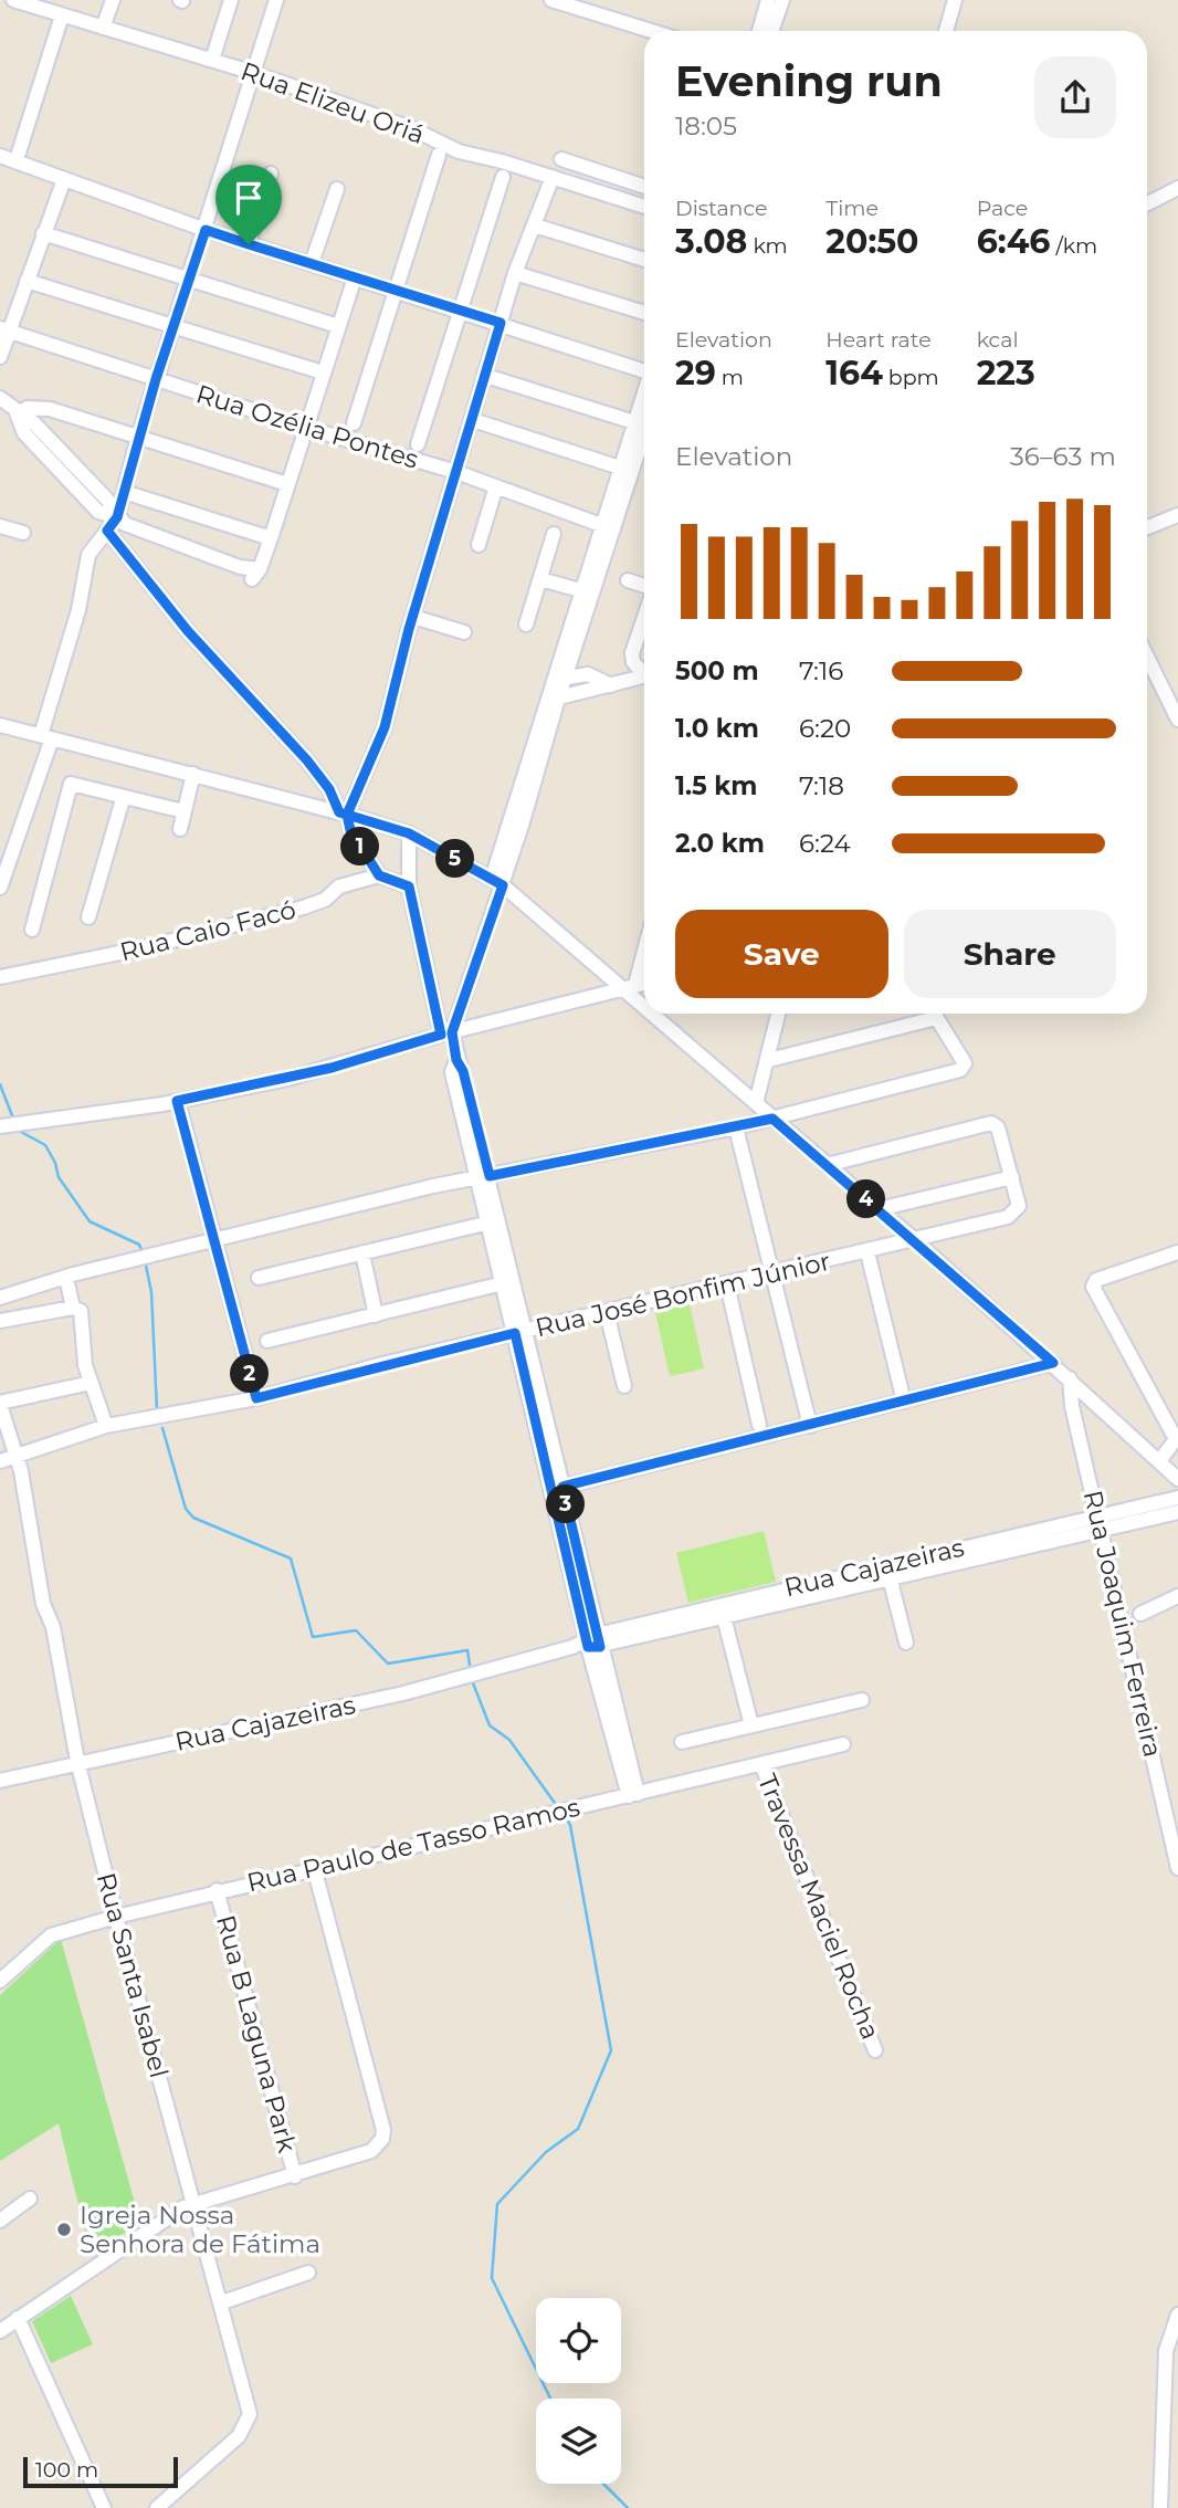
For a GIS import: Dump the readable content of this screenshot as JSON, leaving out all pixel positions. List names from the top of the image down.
{
  "streets": {
    "street": [
      "Rua Elizeu Oriá",
      "Rua Ozélia Pontes",
      "Rua Caio Facó",
      "Rua José Bonfim Júnior",
      "Rua Cajazeiras",
      "Rua Joaquim Ferreira",
      "Rua Paulo de Tasso Ramos",
      "Travessa Maciel Rocha",
      "Rua Santa Isabel",
      "Rua B Laguna Park"
    ]
  },
  "crossings": [
    ["Rua José Bonfim Júnior", "Rua Santa Isabel"],
    ["Rua Cajazeiras", "Rua Joaquim Ferreira"],
    ["Rua Cajazeiras", "Rua Santa Isabel"],
    ["Rua Paulo de Tasso Ramos", "Travessa Maciel Rocha"],
    ["Rua Paulo de Tasso Ramos", "Rua Santa Isabel"],
    ["Rua Paulo de Tasso Ramos", "Rua B Laguna Park"]
  ],
  "places": ["Igreja Nossa Senhora de Fátima"],
  "scale_bar": "100 m",
  "page": {
    "heading": ["Evening run", "18:05"],
    "stats": [
      ["Distance", "3.08 km"],
      ["Time", "20:50"],
      ["Pace", "6:46 /km"],
      ["Elevation", "29 m"],
      ["Heart rate", "164 bpm"],
      ["kcal", "223"]
    ],
    "chart": ["Elevation", "36–63 m"],
    "list": [
      {
        "name": "500 m",
        "note": "7:16"
      },
      {
        "name": "1.0 km",
        "note": "6:20"
      },
      {
        "name": "1.5 km",
        "note": "7:18"
      },
      {
        "name": "2.0 km",
        "note": "6:24"
      }
    ],
    "pins": [
      "1",
      "5",
      "4",
      "2",
      "3"
    ],
    "buttons": ["Save", "Share"],
    "scale": "100 m"
  }
}
